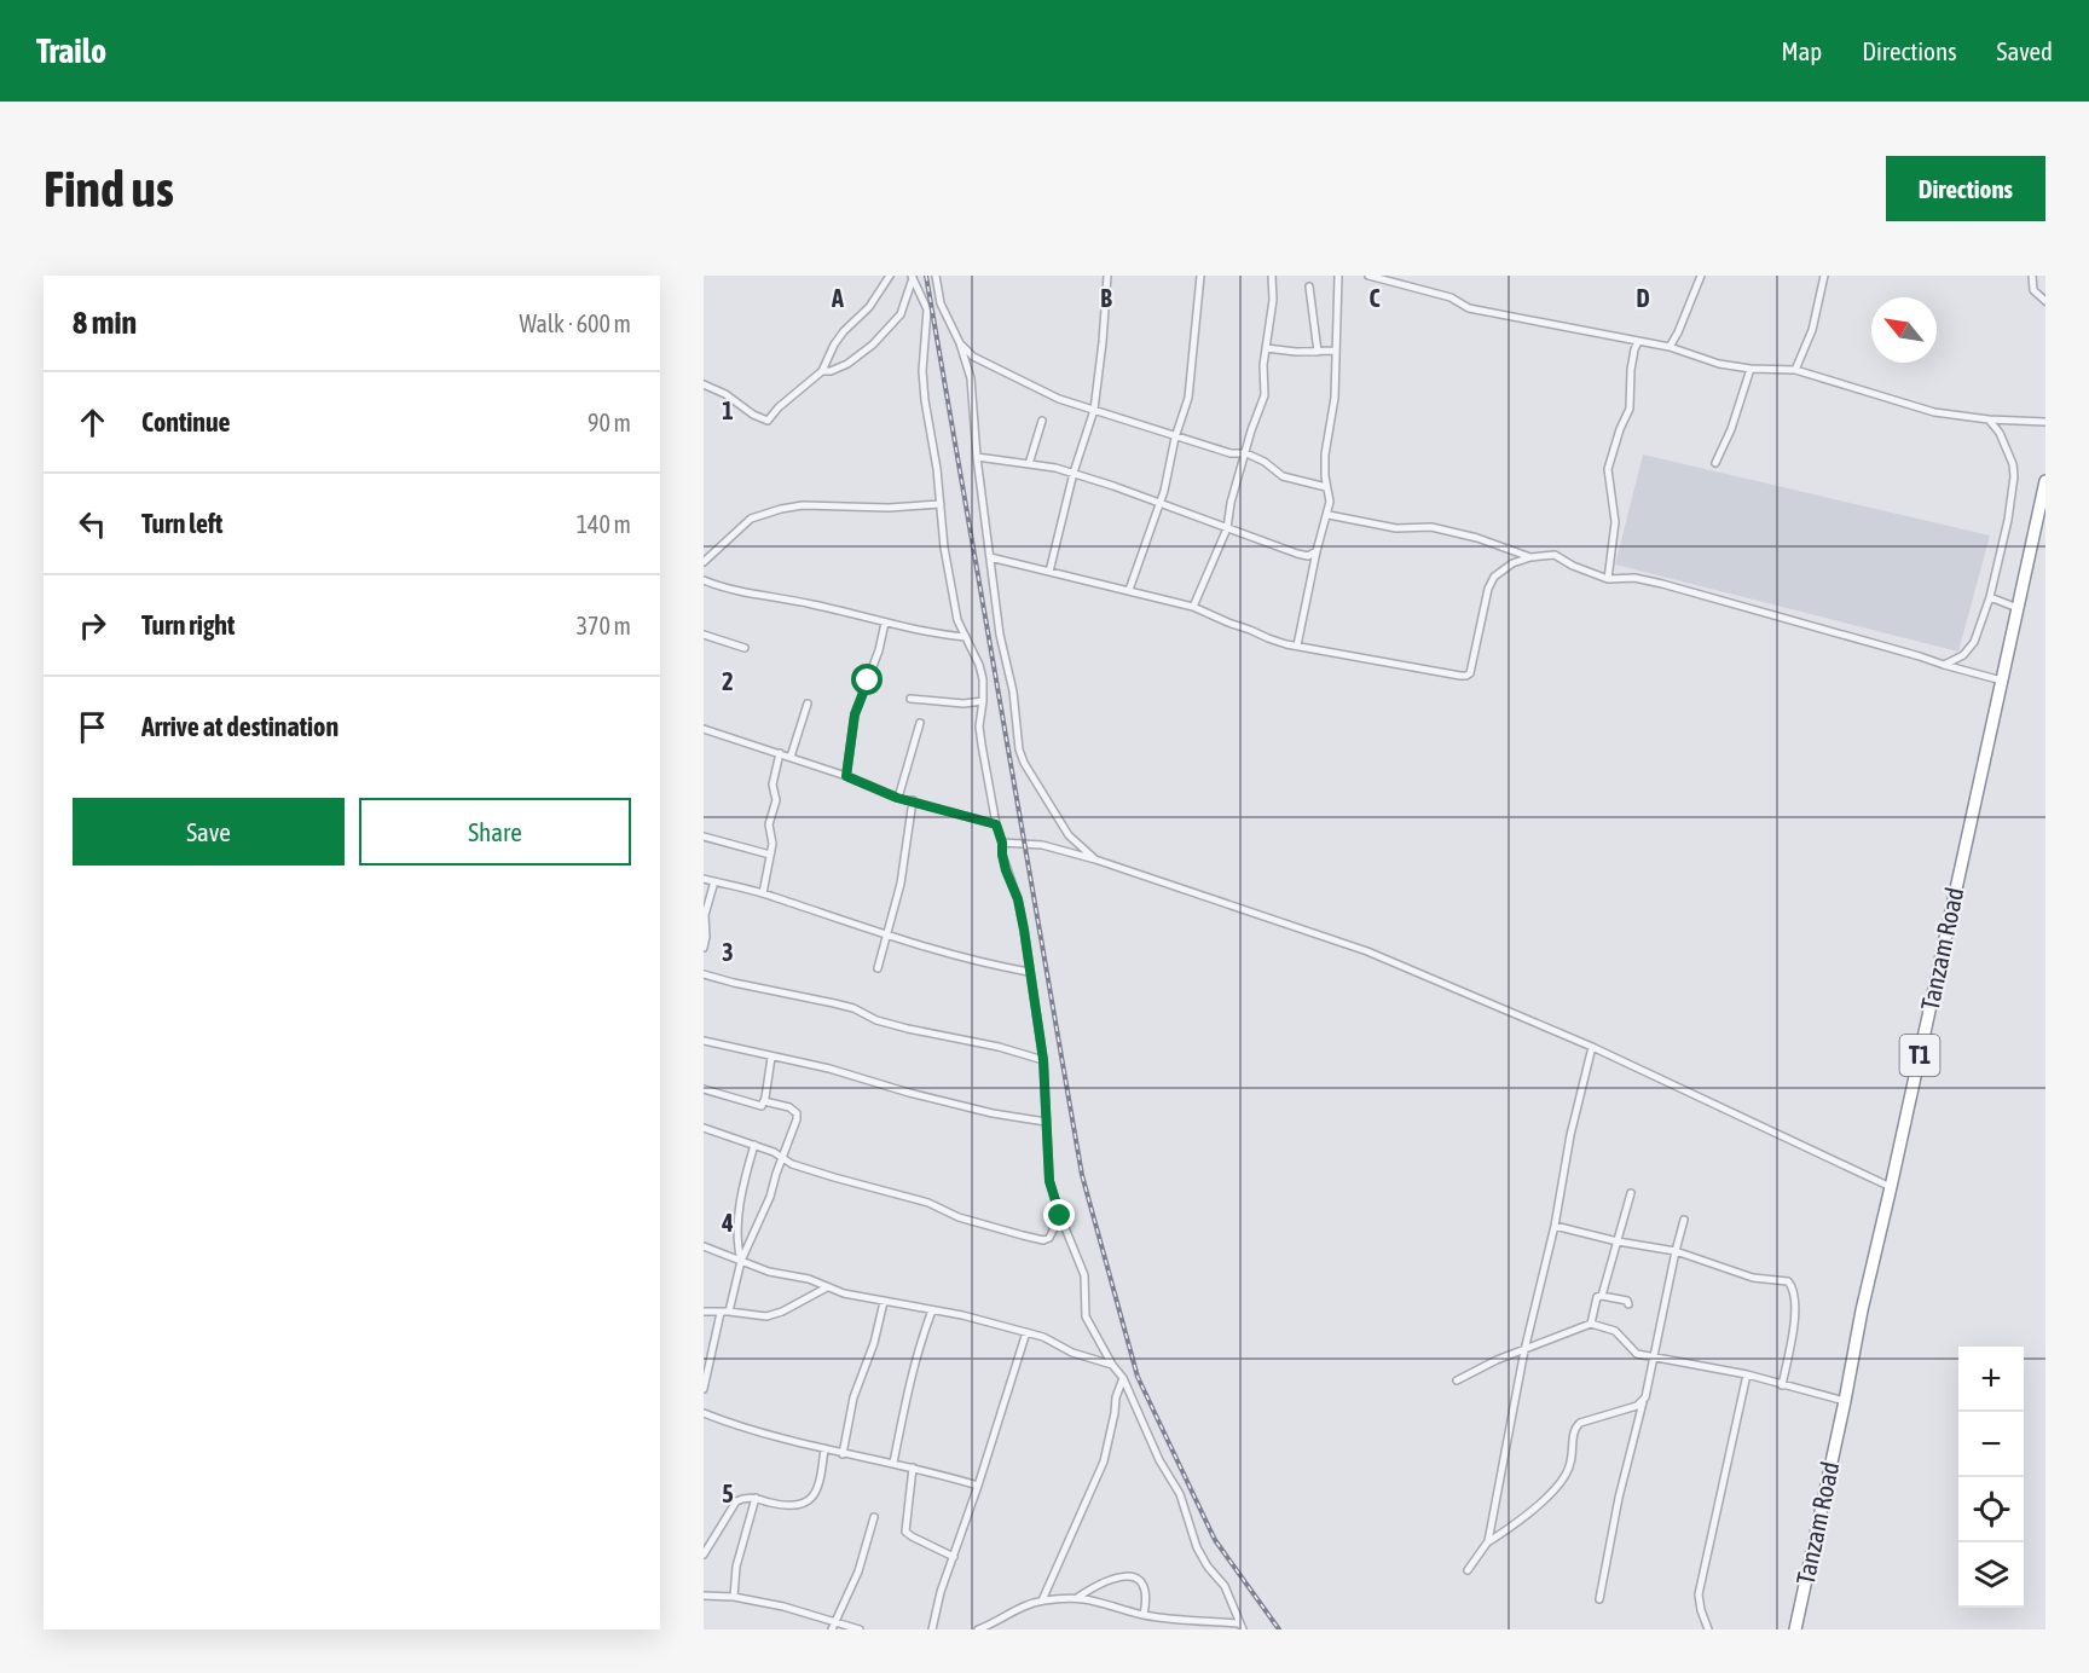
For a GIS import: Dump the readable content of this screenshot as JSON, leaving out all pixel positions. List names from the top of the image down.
{
  "streets": {
    "highway": ["Tanzam Road", "T1"]
  },
  "north": "top left",
  "page": {
    "header": "Trailo",
    "nav": ["Map", "Directions", "Saved"],
    "buttons": [
      "Directions",
      ["Save", "Share"]
    ],
    "title": "Find us",
    "heading": ["8 min", "Walk · 600 m"],
    "list": [
      ["Continue", "90 m"],
      ["Turn left", "140 m"],
      ["Turn right", "370 m"],
      "Arrive at destination"
    ],
    "map_buttons": ["+", "−"]
  },
  "grid": {
    "columns": [
      "A",
      "B",
      "C",
      "D"
    ],
    "rows": [
      "1",
      "2",
      "3",
      "4",
      "5"
    ]
  }
}
